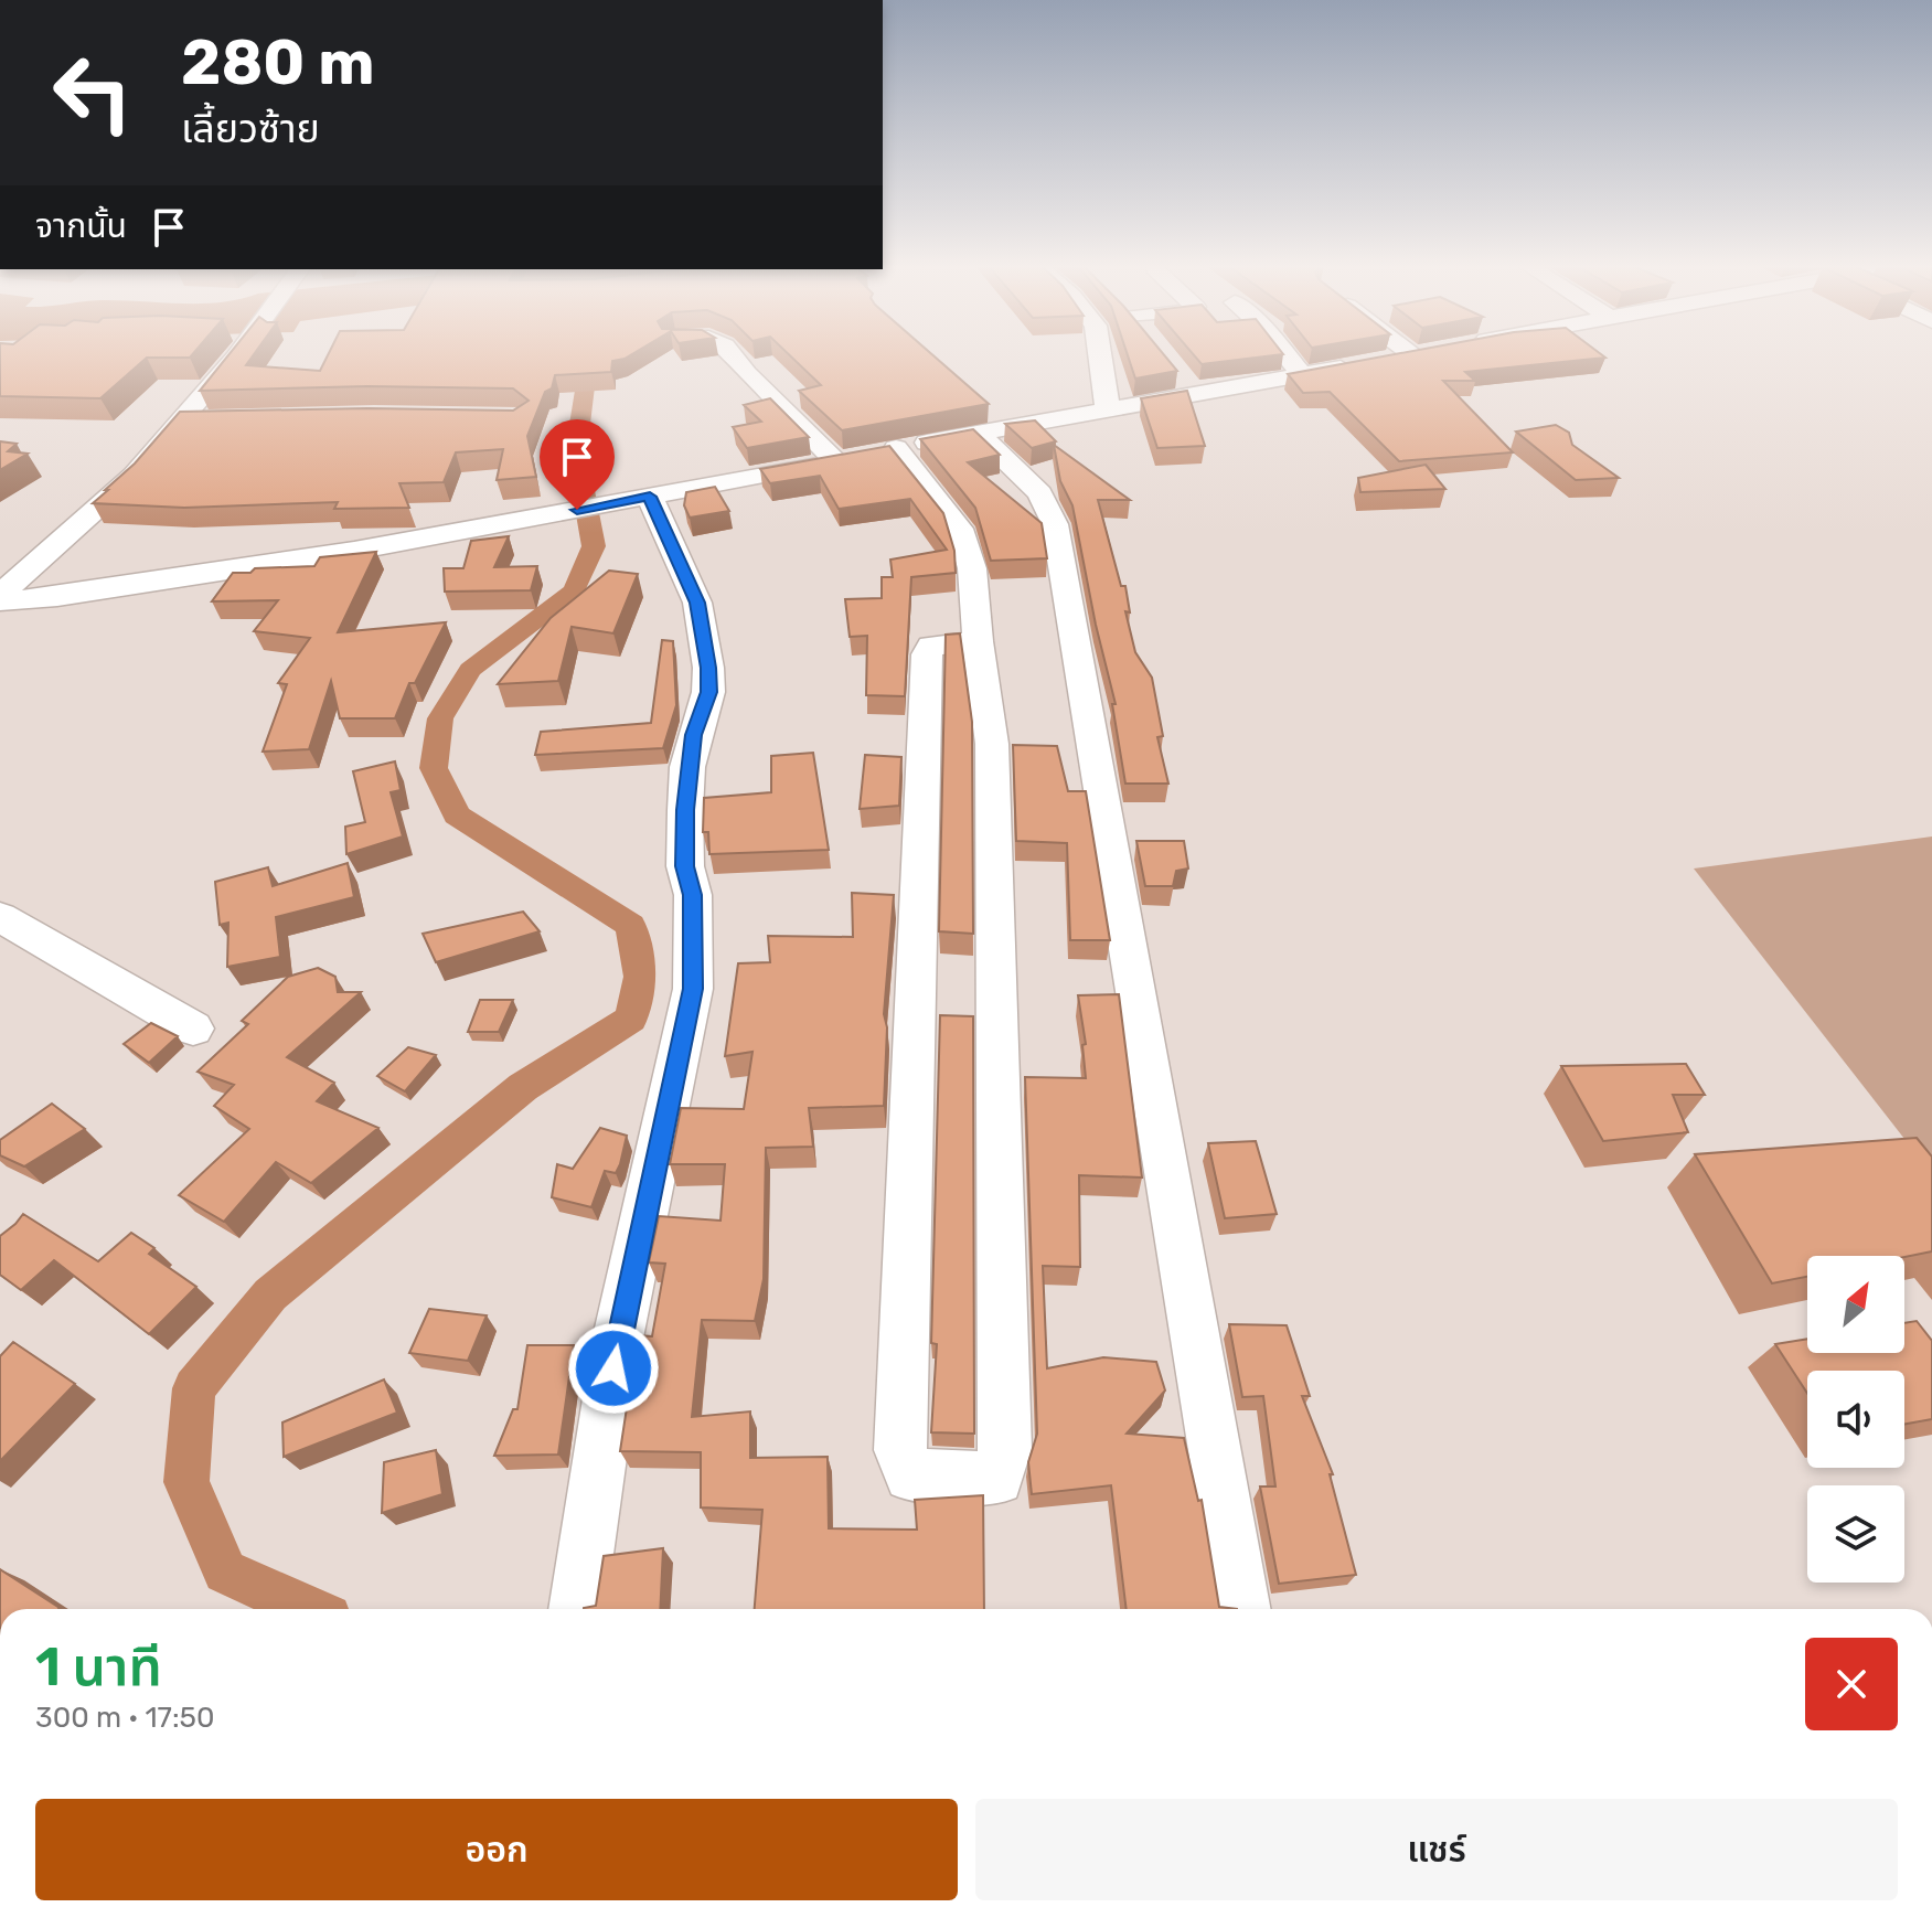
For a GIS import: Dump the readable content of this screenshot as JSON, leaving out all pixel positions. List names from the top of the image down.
{
  "north": "top right",
  "page": {
    "turn": ["280 m", "เลี้ยวซ้าย"],
    "then": "จากนั้น",
    "heading": ["1 นาที", "300 m · 17:50"],
    "buttons": ["ออก", "แชร์"]
  }
}
